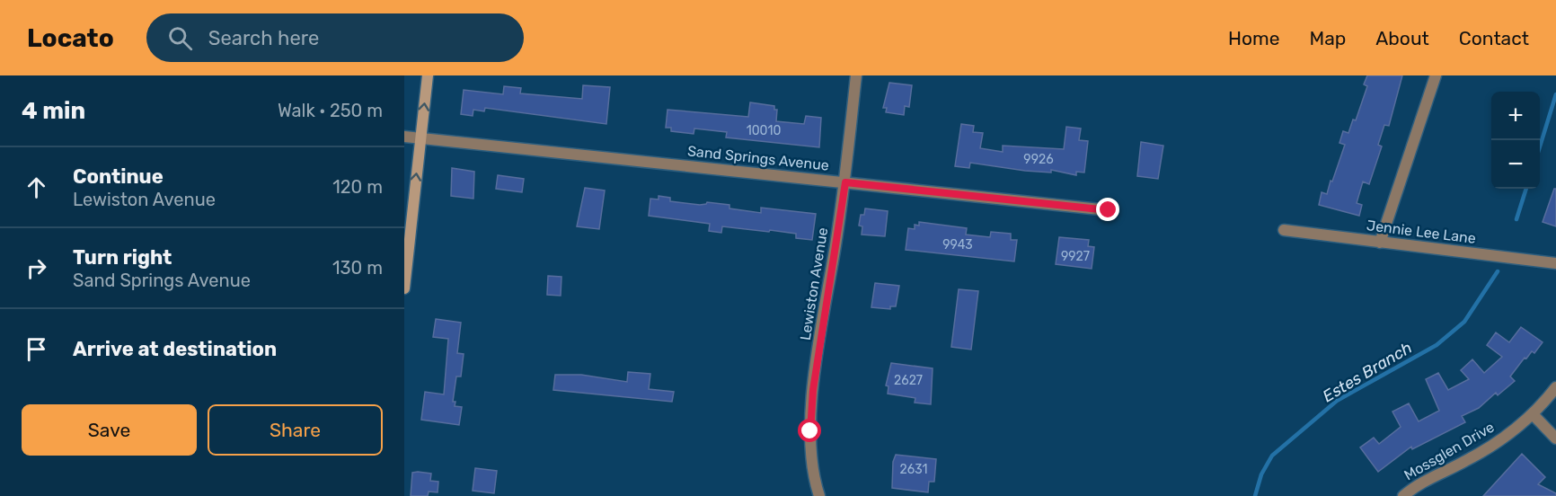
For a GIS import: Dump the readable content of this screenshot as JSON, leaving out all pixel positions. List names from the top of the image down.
{
  "streets": {
    "street": [
      "Sand Springs Avenue",
      "Jennie Lee Lane",
      "Lewiston Avenue",
      "Mossglen Drive"
    ]
  },
  "crossings": [
    ["Sand Springs Avenue", "Lewiston Avenue"]
  ],
  "water": ["Estes Branch"],
  "house_numbers": [
    "10010",
    "9926",
    "9943",
    "9927",
    "2627",
    "2631"
  ],
  "page": {
    "header": "Locato",
    "search": "Search here",
    "nav": [
      "Home",
      "Map",
      "About",
      "Contact"
    ],
    "heading": ["4 min", "Walk · 250 m"],
    "map_buttons": ["+", "−"],
    "list": [
      ["Continue", "Lewiston Avenue", "120 m"],
      ["Turn right", "Sand Springs Avenue", "130 m"],
      "Arrive at destination"
    ],
    "buttons": ["Save", "Share"]
  }
}
